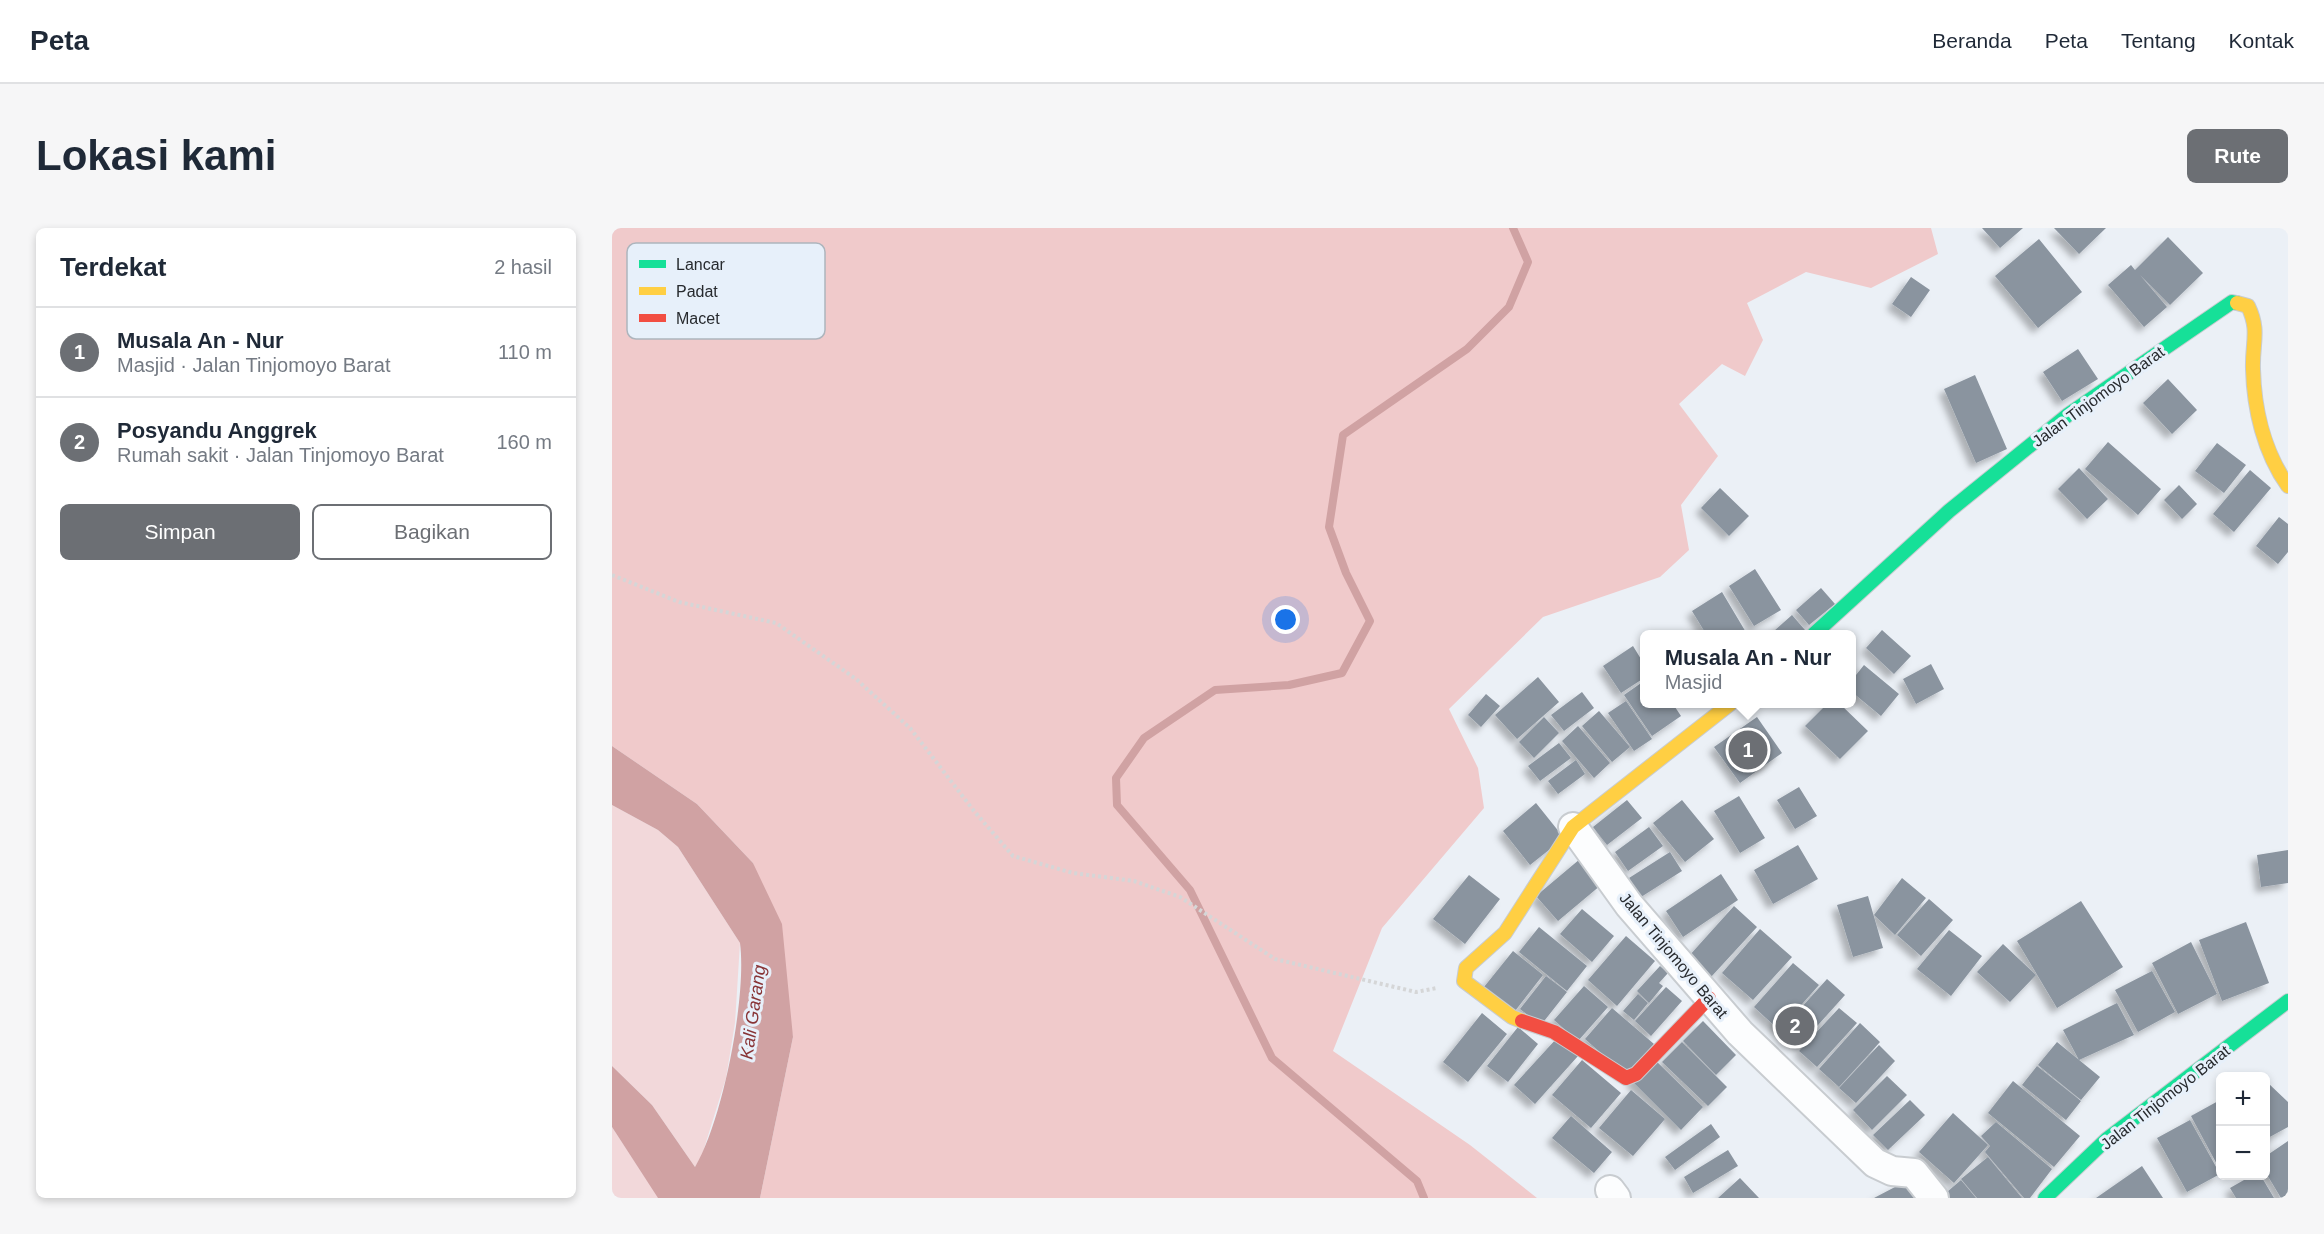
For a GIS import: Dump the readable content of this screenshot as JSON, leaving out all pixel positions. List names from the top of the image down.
{
  "streets": {
    "street": ["Jalan Tinjomoyo Barat"]
  },
  "water": ["Kali Garang"],
  "legend": ["Lancar", "Padat", "Macet"],
  "page": {
    "header": "Peta",
    "nav": [
      "Beranda",
      "Peta",
      "Tentang",
      "Kontak"
    ],
    "buttons": [
      "Rute",
      ["Simpan", "Bagikan"]
    ],
    "title": "Lokasi kami",
    "heading": ["Terdekat", "2 hasil"],
    "list": [
      {
        "mark": "1",
        "name": "Musala An - Nur",
        "note": "Masjid · Jalan Tinjomoyo Barat",
        "value": "110 m"
      },
      {
        "mark": "2",
        "name": "Posyandu Anggrek",
        "note": "Rumah sakit · Jalan Tinjomoyo Barat",
        "value": "160 m"
      }
    ],
    "popup": ["Musala An - Nur", "Masjid"],
    "pins": ["1", "2"],
    "map_buttons": ["+", "−"]
  }
}
